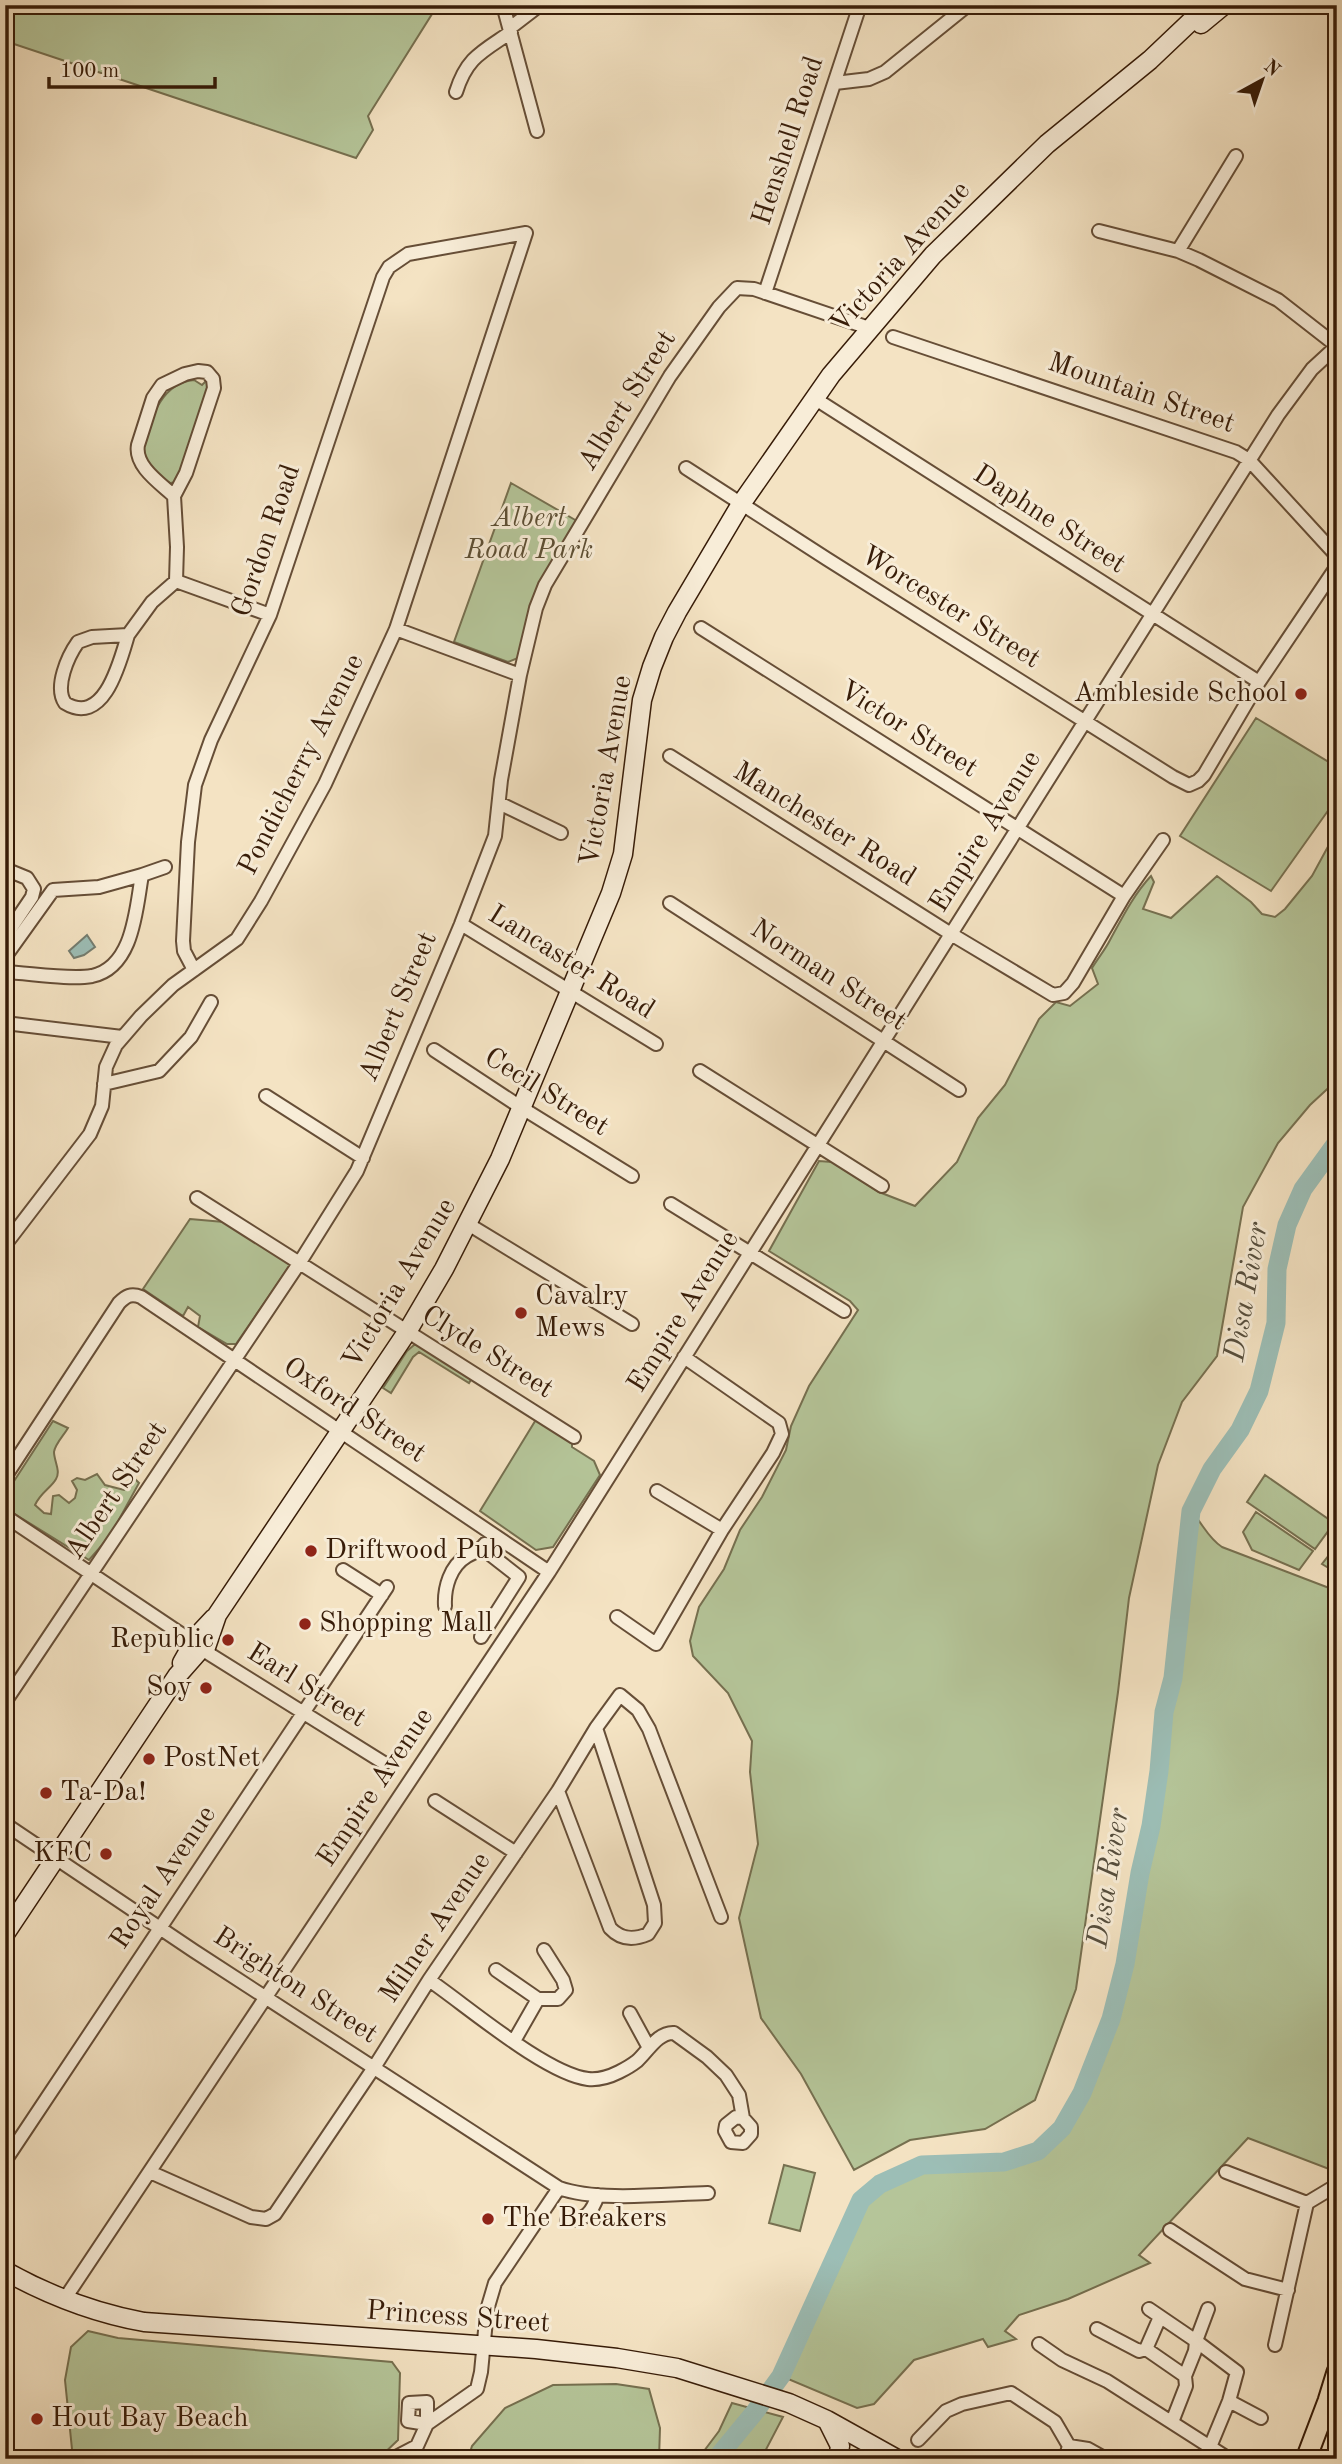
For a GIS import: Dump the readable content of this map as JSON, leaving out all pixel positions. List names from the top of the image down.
{
  "streets": {
    "street": [
      "Henshell Road",
      "Victoria Avenue",
      "Mountain Street",
      "Albert Street",
      "Daphne Street",
      "Gordon Road",
      "Worcester Street",
      "Victor Street",
      "Pondicherry Avenue",
      "Manchester Road",
      "Empire Avenue",
      "Lancaster Road",
      "Norman Street",
      "Cecil Street",
      "Clyde Street",
      "Oxford Street",
      "Earl Street",
      "Royal Avenue",
      "Milner Avenue",
      "Brighton Street",
      "Princess Street"
    ]
  },
  "crossings": [
    ["Henshell Road", "Albert Street"],
    ["Victoria Avenue", "Daphne Street"],
    ["Victoria Avenue", "Worcester Street"],
    ["Victoria Avenue", "Lancaster Road"],
    ["Victoria Avenue", "Cecil Street"],
    ["Victoria Avenue", "Clyde Street"],
    ["Victoria Avenue", "Oxford Street"],
    ["Victoria Avenue", "Earl Street"],
    ["Victoria Avenue", "Brighton Street"],
    ["Mountain Street", "Empire Avenue"],
    ["Albert Street", "Lancaster Road"],
    ["Albert Street", "Clyde Street"],
    ["Albert Street", "Oxford Street"],
    ["Albert Street", "Earl Street"],
    ["Daphne Street", "Worcester Street"],
    ["Daphne Street", "Empire Avenue"],
    ["Gordon Road", "Pondicherry Avenue"],
    ["Worcester Street", "Empire Avenue"],
    ["Victor Street", "Manchester Road"],
    ["Victor Street", "Empire Avenue"],
    ["Manchester Road", "Empire Avenue"],
    ["Empire Avenue", "Norman Street"],
    ["Empire Avenue", "Oxford Street"],
    ["Empire Avenue", "Milner Avenue"],
    ["Empire Avenue", "Brighton Street"],
    ["Empire Avenue", "Princess Street"],
    ["Earl Street", "Royal Avenue"],
    ["Royal Avenue", "Brighton Street"],
    ["Milner Avenue", "Brighton Street"]
  ],
  "water": ["Disa River"],
  "parks": ["Albert Road Park"],
  "places": [
    "Ambleside School",
    "Cavalry Mews",
    "Driftwood Pub",
    "Shopping Mall",
    "Republic",
    "Soy",
    "PostNet",
    "Ta-Da!",
    "KFC",
    "The Breakers",
    "Hout Bay Beach"
  ],
  "scale_bar": "100 m",
  "north": "top right"
}
